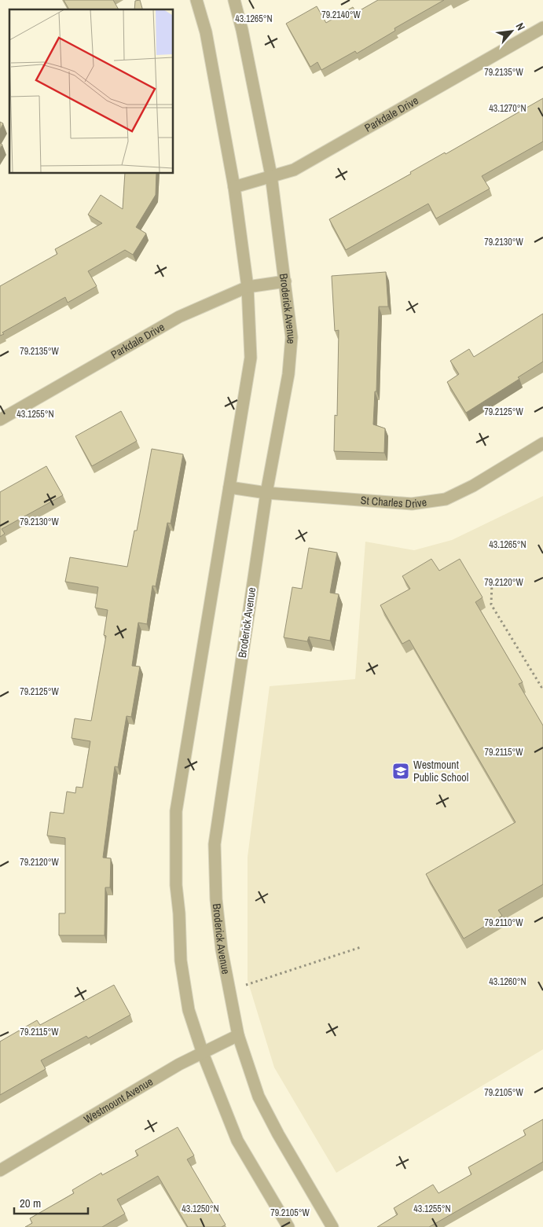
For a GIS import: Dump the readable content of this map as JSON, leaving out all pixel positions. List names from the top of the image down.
{
  "streets": {
    "street": [
      "Parkdale Drive",
      "Broderick Avenue",
      "St Charles Drive",
      "Westmount Avenue"
    ]
  },
  "crossings": [
    ["Parkdale Drive", "Broderick Avenue"],
    ["Broderick Avenue", "St Charles Drive"],
    ["Broderick Avenue", "Westmount Avenue"]
  ],
  "places": {
    "school or university": ["Westmount Public School"]
  },
  "scale_bar": "20 m",
  "north": "top right",
  "coordinates": [
    "79.2140°W",
    "43.1265°N",
    "79.2135°W",
    "43.1270°N",
    "79.2130°W",
    "79.2125°W",
    "43.1255°N",
    "79.2120°W",
    "79.2115°W",
    "79.2110°W",
    "43.1260°N",
    "79.2105°W",
    "43.1250°N"
  ]
}
